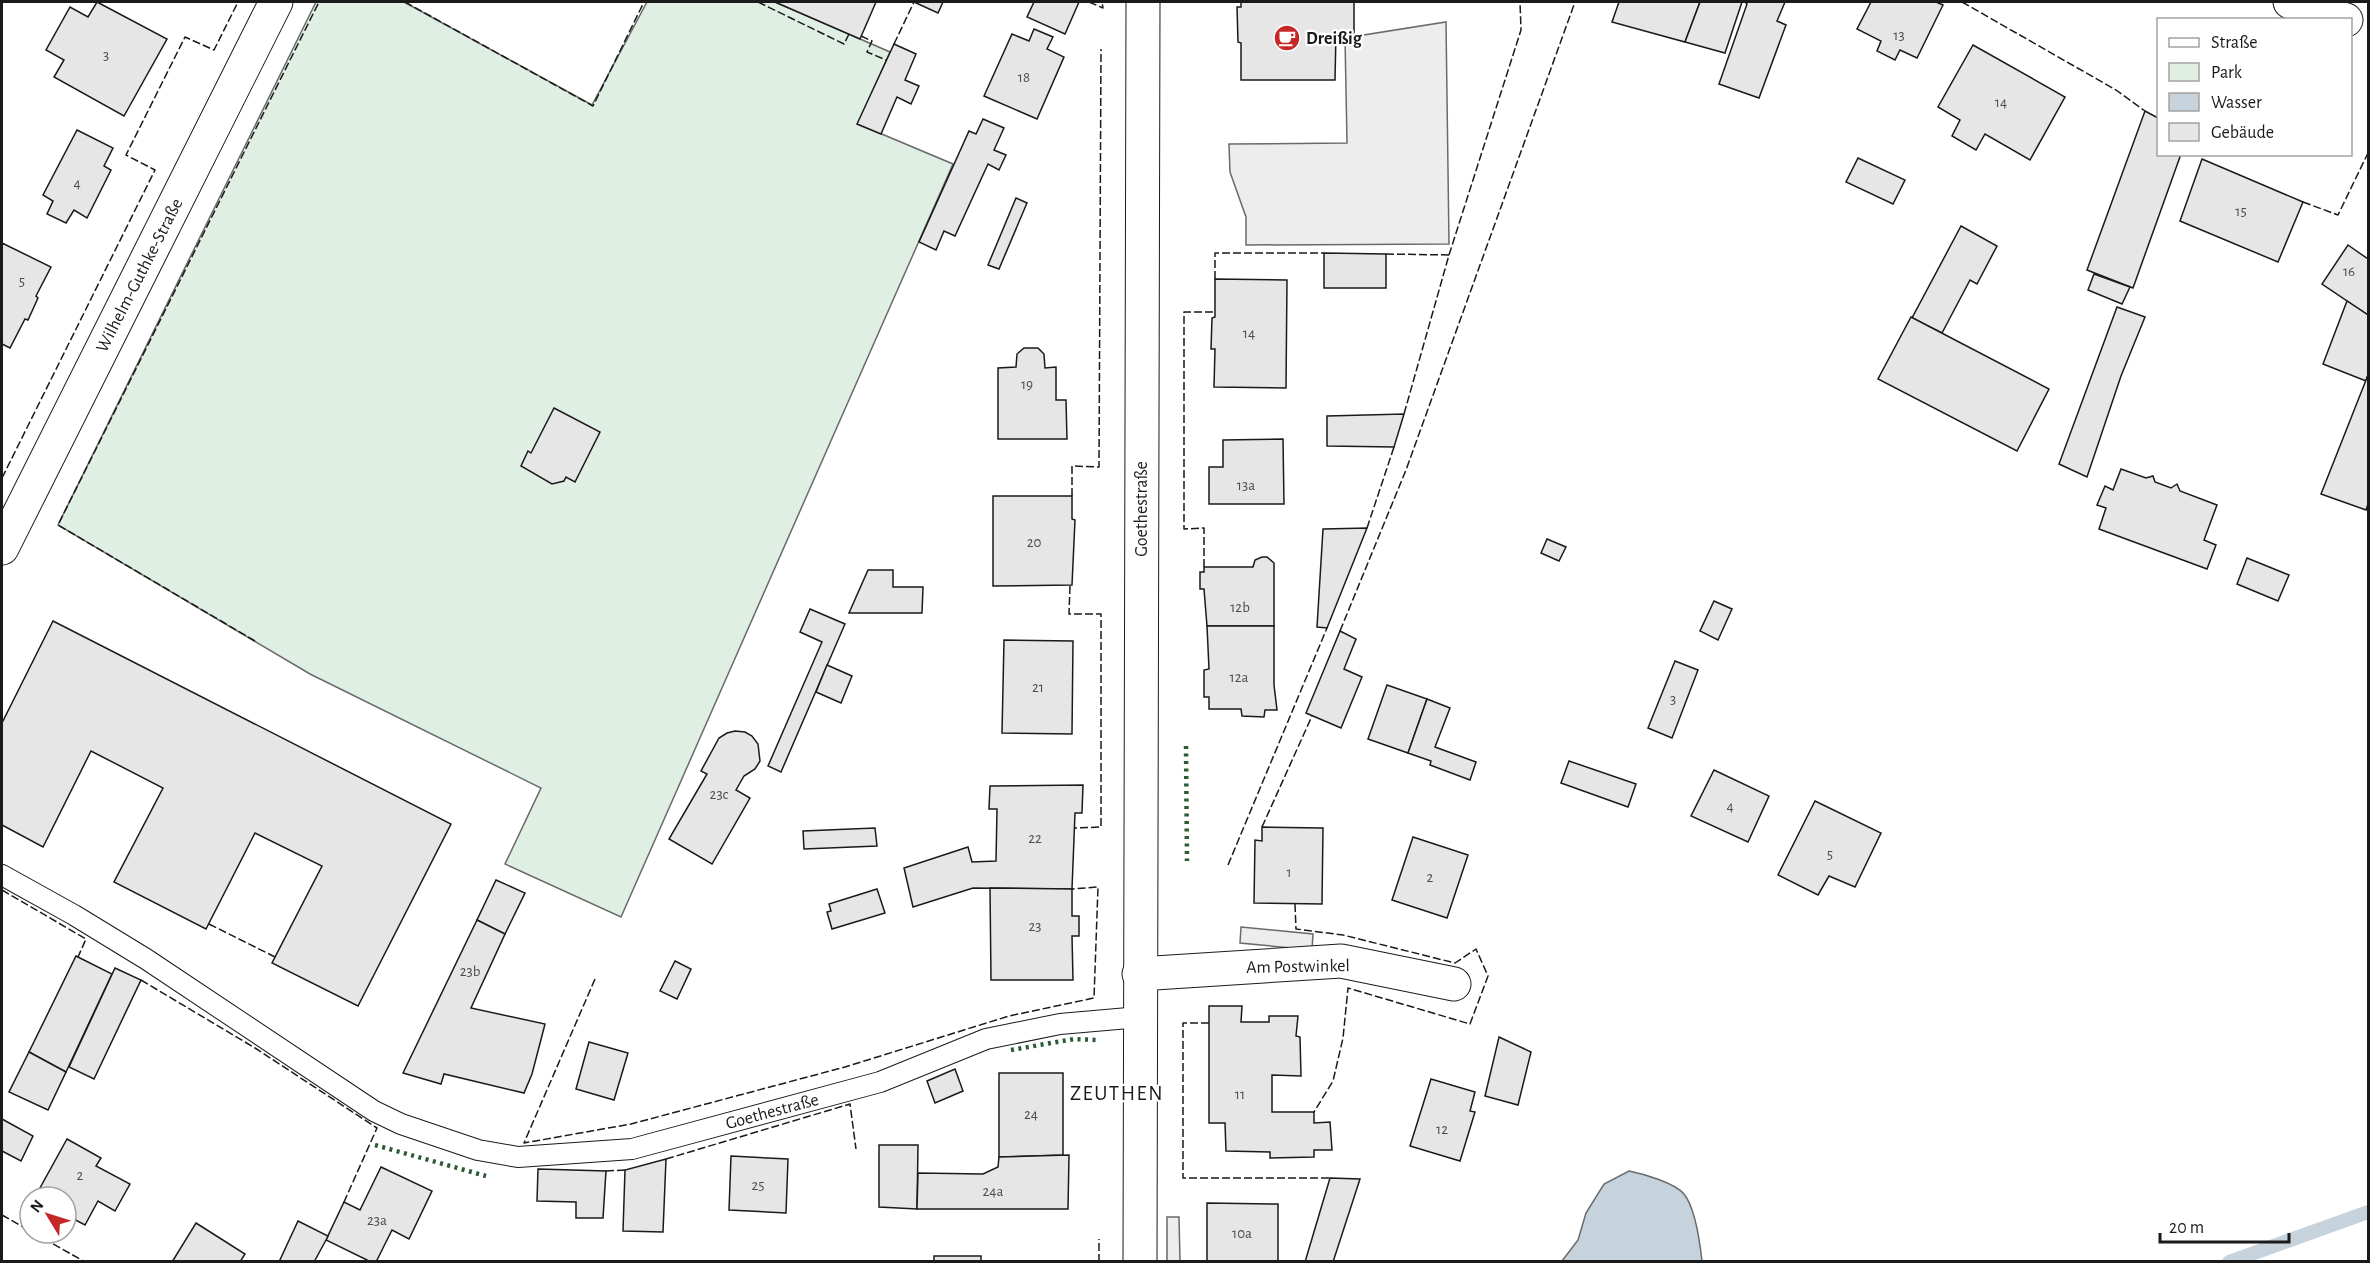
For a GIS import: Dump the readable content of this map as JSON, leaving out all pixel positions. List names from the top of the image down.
{
  "streets": {
    "main road": ["Wilhelm-Guthke-Straße", "Goethestraße", "Am Postwinkel"]
  },
  "crossings": [
    ["Goethestraße", "Am Postwinkel"]
  ],
  "districts": ["ZEUTHEN"],
  "places": {
    "cafe": ["Dreißig"]
  },
  "house_numbers": [
    "13",
    "3",
    "18",
    "14",
    "4",
    "15",
    "16",
    "5",
    "14",
    "19",
    "13a",
    "20",
    "12b",
    "12a",
    "21",
    "3",
    "23c",
    "4",
    "22",
    "5",
    "1",
    "2",
    "23",
    "23b",
    "11",
    "24",
    "12",
    "2",
    "25",
    "24a",
    "23a",
    "10a"
  ],
  "legend": [
    "Straße",
    "Park",
    "Wasser",
    "Gebäude"
  ],
  "scale_bar": "20 m",
  "north": "top left"
}
